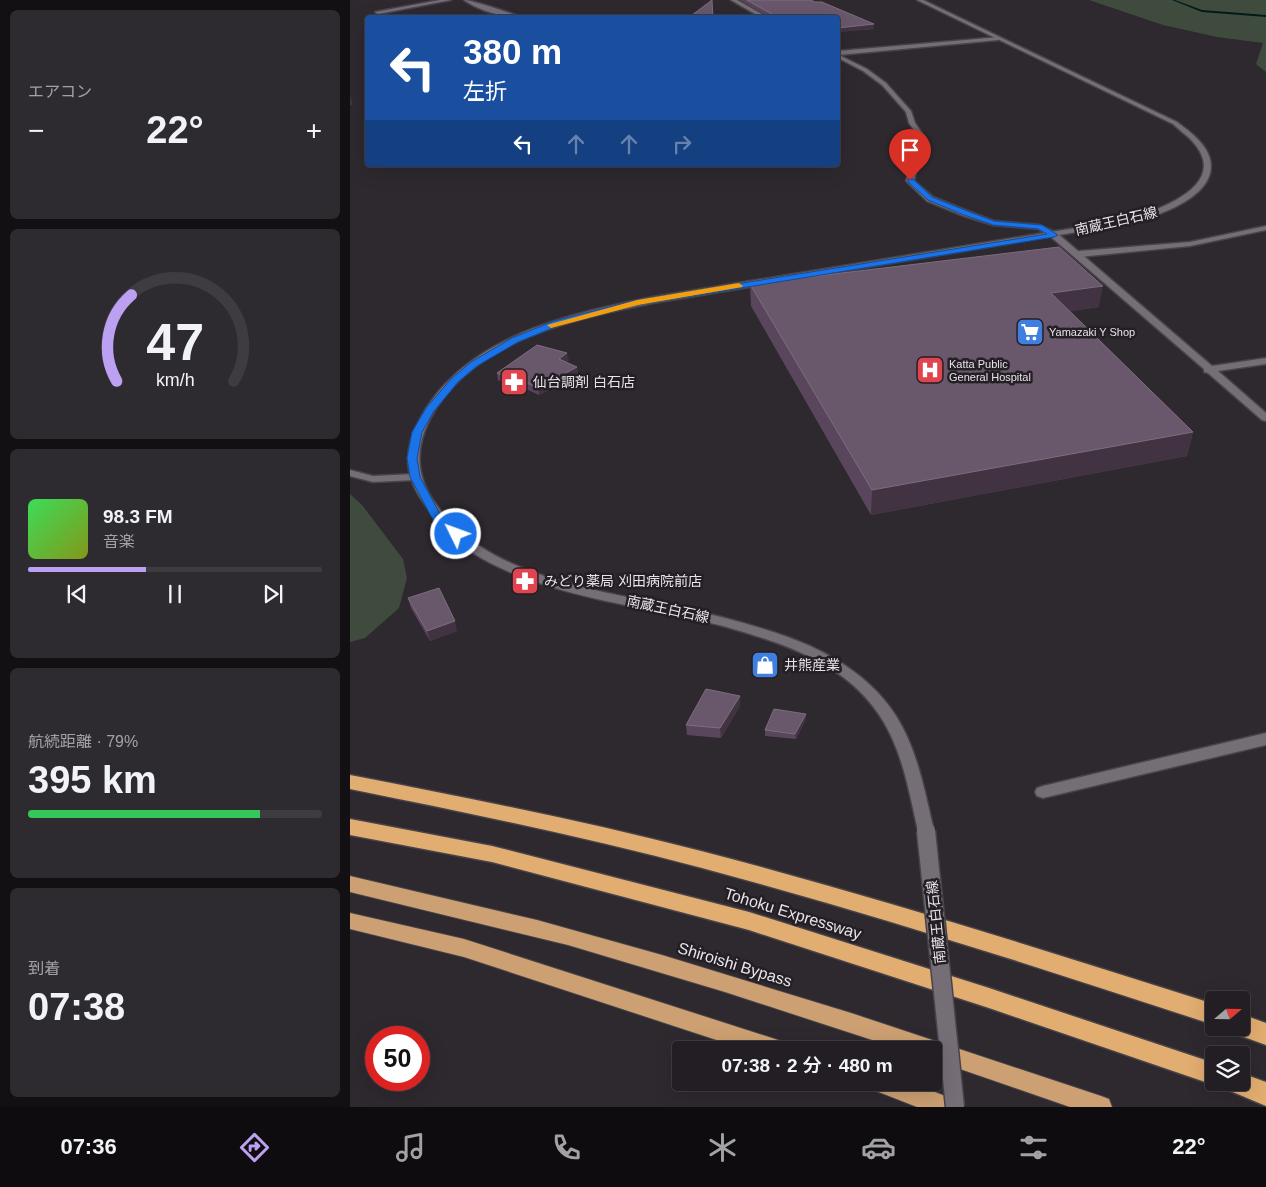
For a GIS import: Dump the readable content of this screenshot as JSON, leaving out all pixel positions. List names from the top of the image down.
{
  "streets": {
    "highway": ["Tohoku Expressway", "Shiroishi Bypass"],
    "main road": ["南蔵王白石線"]
  },
  "places": {
    "supermarket": ["Yamazaki Y Shop"],
    "hospital": ["Katta Public General Hospital"],
    "pharmacy": ["仙台調剤 白石店", "みどり薬局 刈田病院前店"],
    "shop": ["井熊産業"]
  },
  "north": "right",
  "page": {
    "tile": [
      "エアコン",
      ["航続距離 · 79%", "395 km"],
      ["到着", "07:38"]
    ],
    "turn": ["380 m", "左折"],
    "heat": ["−", "22°", "+"],
    "song": ["98.3 FM", "音楽"],
    "limit": "50",
    "trip": "07:38 · 2 分 · 480 m",
    "tabs": ["07:36", "22°"],
    "gauge": ["47", "km/h"]
  }
}
